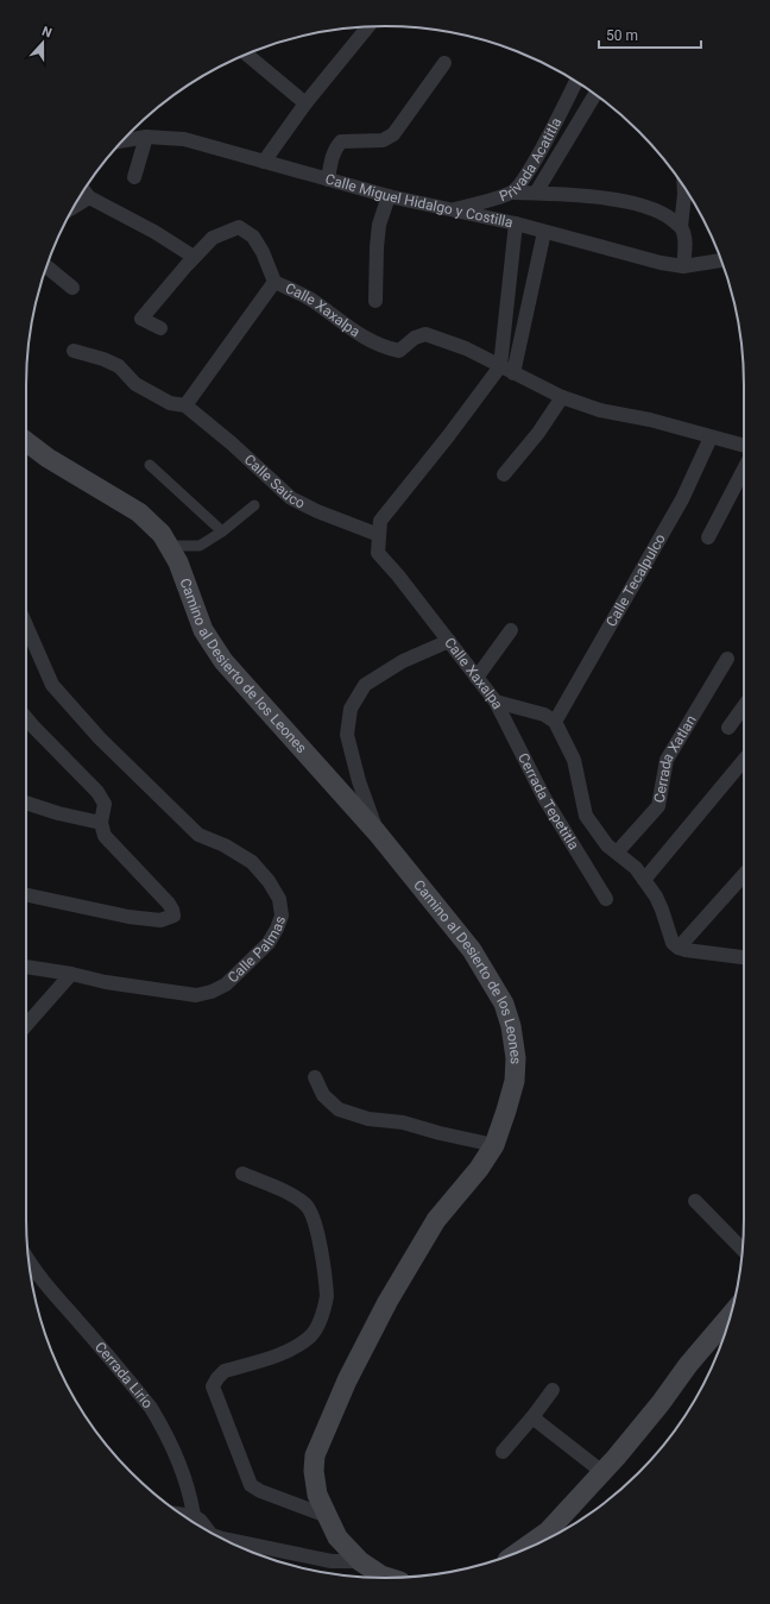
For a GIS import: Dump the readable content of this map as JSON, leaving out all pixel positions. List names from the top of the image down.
{
  "streets": {
    "main road": ["Camino al Desierto de los Leones"],
    "street": [
      "Privada Acatitla",
      "Calle Miguel Hidalgo y Costilla",
      "Calle Xaxalpa",
      "Calle Saúco",
      "Calle Tecalpulco",
      "Cerrada Xatlan",
      "Cerrada Tepetitla",
      "Calle Palmas",
      "Cerrada Lirio"
    ]
  },
  "crossings": [
    ["Privada Acatitla", "Calle Miguel Hidalgo y Costilla"],
    ["Calle Xaxalpa", "Calle Saúco"],
    ["Calle Xaxalpa", "Calle Tecalpulco"],
    ["Calle Xaxalpa", "Cerrada Tepetitla"]
  ],
  "scale_bar": "50 m",
  "north": "top"
}
